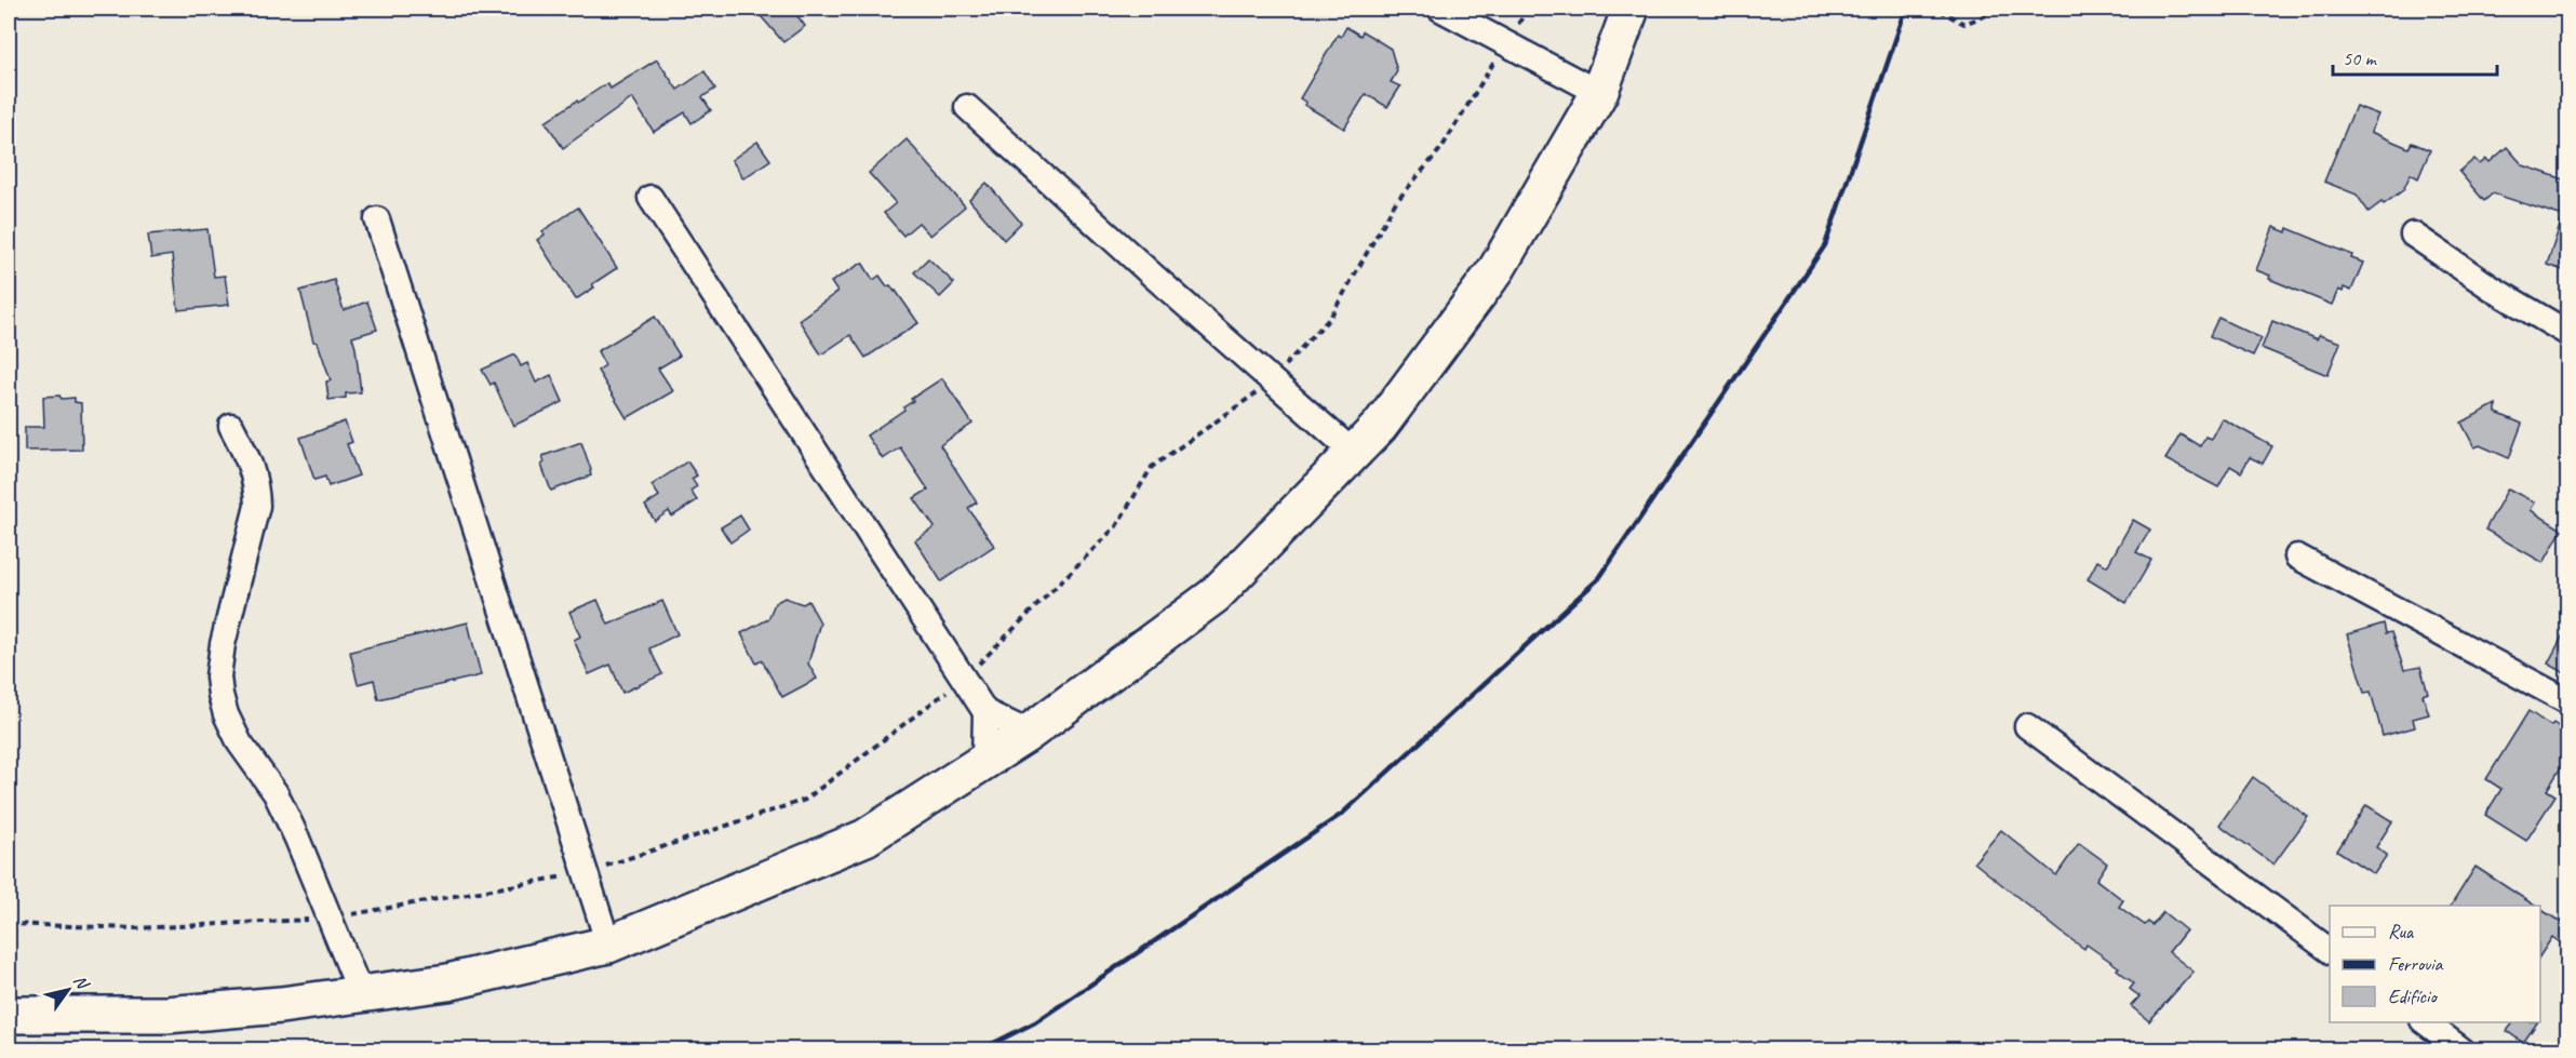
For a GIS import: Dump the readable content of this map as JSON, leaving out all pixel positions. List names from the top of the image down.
{
  "legend": ["Rua", "Ferrovia", "Edifício"],
  "scale_bar": "50 m",
  "north": "top right"
}
